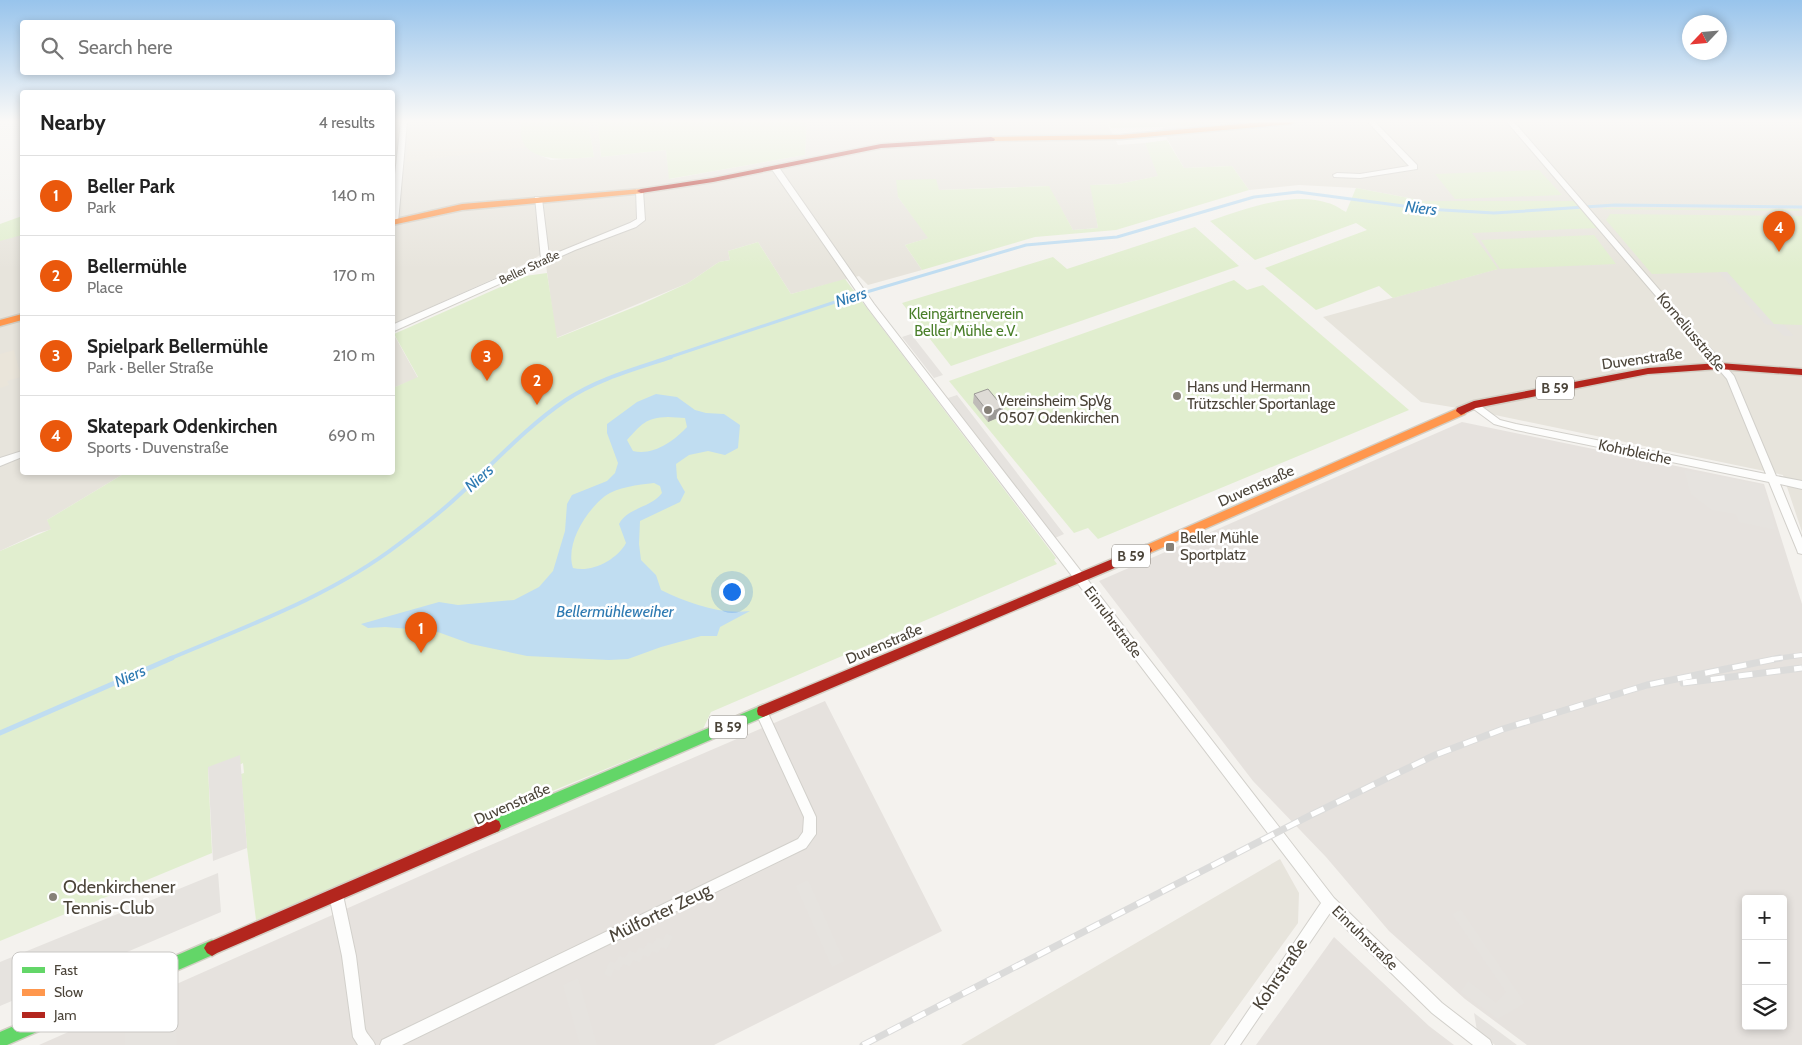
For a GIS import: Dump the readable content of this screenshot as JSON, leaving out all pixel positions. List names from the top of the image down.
{
  "streets": {
    "main road": ["Duvenstraße", "B 59"],
    "street": [
      "Beller Straße",
      "Korneliusstraße",
      "Kohrbleiche",
      "Einruhrstraße",
      "Mülforter Zeug",
      "Kohrstraße"
    ]
  },
  "crossings": [
    ["Korneliusstraße", "Duvenstraße"],
    ["Korneliusstraße", "Kohrbleiche"],
    ["Duvenstraße", "Kohrbleiche"],
    ["Duvenstraße", "Einruhrstraße"],
    ["Duvenstraße", "Mülforter Zeug"],
    ["Einruhrstraße", "Kohrstraße"]
  ],
  "water": ["Niers", "Bellermühleweiher"],
  "parks": ["Kleingärtnerverein Beller Mühle e.V."],
  "places": {
    "other": ["Hans und Hermann Trützschler Sportanlage", "Vereinsheim SpVg 0507 Odenkirchen", "Odenkirchener Tennis-Club"],
    "transit": ["Beller Mühle Sportplatz"]
  },
  "legend": ["Fast", "Slow", "Jam"],
  "north": "bottom left",
  "page": {
    "search": "Search here",
    "heading": ["Nearby", "4 results"],
    "list": [
      {
        "mark": "1",
        "name": "Beller Park",
        "note": "Park",
        "value": "140 m"
      },
      {
        "mark": "2",
        "name": "Bellermühle",
        "note": "Place",
        "value": "170 m"
      },
      {
        "mark": "3",
        "name": "Spielpark Bellermühle",
        "note": "Park · Beller Straße",
        "value": "210 m"
      },
      {
        "mark": "4",
        "name": "Skatepark Odenkirchen",
        "note": "Sports · Duvenstraße",
        "value": "690 m"
      }
    ],
    "pins": [
      "4",
      "3",
      "2",
      "1"
    ],
    "map_buttons": ["+", "−"]
  }
}
